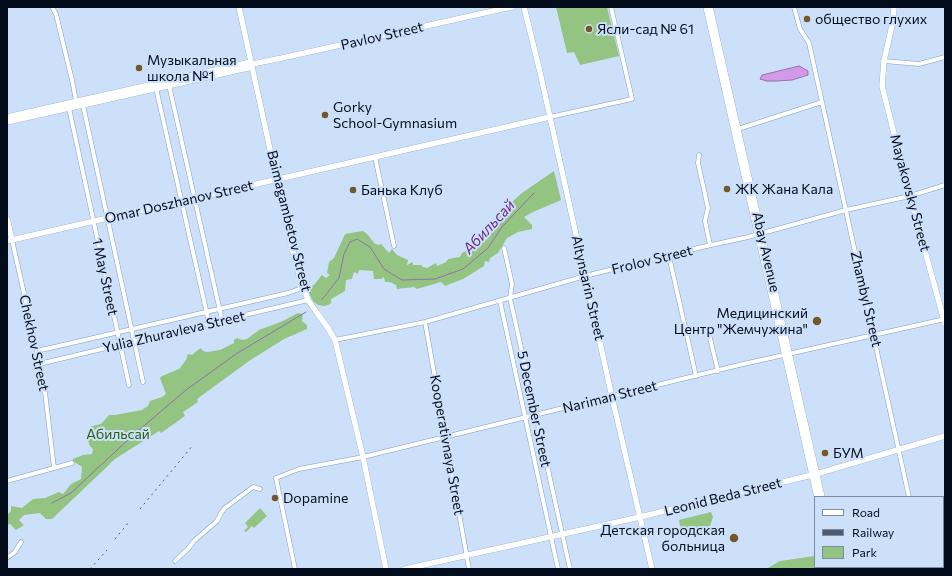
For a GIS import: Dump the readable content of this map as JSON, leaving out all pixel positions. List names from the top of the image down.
{
  "streets": {
    "street": [
      "Pavlov Street",
      "Mayakovsky Street",
      "Omar Doszhanov Street",
      "Baimagambetov Street",
      "Abay Avenue",
      "Frolov Street",
      "1 May Street",
      "Altynsarin Street",
      "Zhambyl Street",
      "Yulia Zhuravleva Street",
      "Chekhov Street",
      "Nariman Street",
      "5 December Street",
      "Kooperativnaya Street",
      "Leonid Beda Street"
    ]
  },
  "crossings": [
    ["Pavlov Street", "Baimagambetov Street"],
    ["Pavlov Street", "1 May Street"],
    ["Mayakovsky Street", "Frolov Street"],
    ["Mayakovsky Street", "Nariman Street"],
    ["Omar Doszhanov Street", "Baimagambetov Street"],
    ["Omar Doszhanov Street", "1 May Street"],
    ["Omar Doszhanov Street", "Altynsarin Street"],
    ["Omar Doszhanov Street", "Chekhov Street"],
    ["Baimagambetov Street", "Frolov Street"],
    ["Baimagambetov Street", "Yulia Zhuravleva Street"],
    ["Baimagambetov Street", "Nariman Street"],
    ["Abay Avenue", "Frolov Street"],
    ["Abay Avenue", "Nariman Street"],
    ["Abay Avenue", "Leonid Beda Street"],
    ["Frolov Street", "Altynsarin Street"],
    ["Frolov Street", "Zhambyl Street"],
    ["Frolov Street", "5 December Street"],
    ["Frolov Street", "Kooperativnaya Street"],
    ["1 May Street", "Yulia Zhuravleva Street"],
    ["Altynsarin Street", "Nariman Street"],
    ["Altynsarin Street", "Leonid Beda Street"],
    ["Zhambyl Street", "Nariman Street"],
    ["Zhambyl Street", "Leonid Beda Street"],
    ["Yulia Zhuravleva Street", "Chekhov Street"],
    ["Nariman Street", "5 December Street"],
    ["Nariman Street", "Kooperativnaya Street"],
    ["5 December Street", "Leonid Beda Street"],
    ["Kooperativnaya Street", "Leonid Beda Street"]
  ],
  "water": ["Абильсай"],
  "parks": ["Абильсай"],
  "places": [
    "общество глухих",
    "Ясли-сад № 61",
    "Музыкальная школа №1",
    "Gorky School-Gymnasium",
    "ЖК Жана Кала",
    "Банька Клуб",
    "Медицинский Центр \"Жемчужина\"",
    "БУМ",
    "Dopamine",
    "Детская городская больница"
  ],
  "legend": ["Road", "Railway", "Park"]
}
